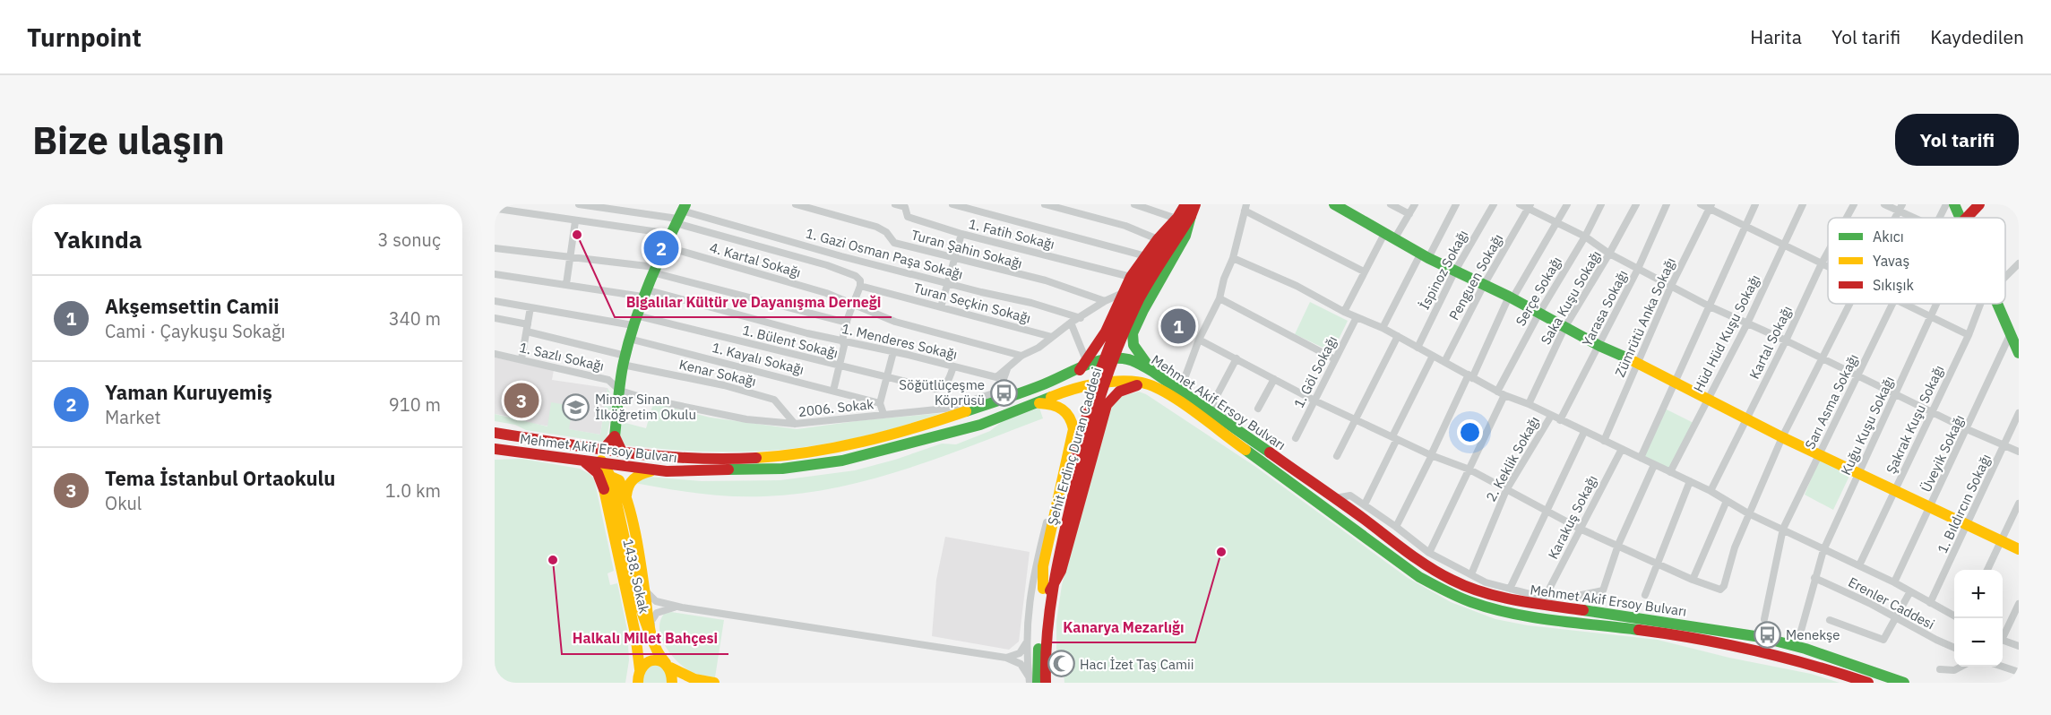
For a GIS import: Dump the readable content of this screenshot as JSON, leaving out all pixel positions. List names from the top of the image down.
{
  "streets": {
    "main road": ["Mehmet Akif Ersoy Bulvarı", "Şehit Erdinç Duran Caddesi", "1438. Sokak"],
    "street": [
      "1. Fatih Sokağı",
      "Turan Şahin Sokağı",
      "1. Gazi Osman Paşa Sokağı",
      "4. Kartal Sokağı",
      "İspinoz Sokağı",
      "Penguen Sokağı",
      "Serçe Sokağı",
      "Saka Kuşu Sokağı",
      "Turan Seçkin Sokağı",
      "Yarasa Sokağı",
      "Zümrütü Anka Sokağı",
      "Hüd Hüd Kuşu Sokağı",
      "1. Bülent Sokağı",
      "1. Menderes Sokağı",
      "Kartal Sokağı",
      "1. Sazlı Sokağı",
      "1. Kayalı Sokağı",
      "1. Göl Sokağı",
      "Kenar Sokağı",
      "Sarı Asma Sokağı",
      "2006. Sokak",
      "Şakrak Kuşu Sokağı",
      "Kuğu Kuşu Sokağı",
      "Üveyik Sokağı",
      "2. Keklik Sokağı",
      "1. Bıldırcın Sokağı",
      "Karakuş Sokağı",
      "Erenler Caddesi"
    ]
  },
  "crossings": [
    ["Turan Şahin Sokağı", "1. Menderes Sokağı"],
    ["1. Gazi Osman Paşa Sokağı", "Turan Seçkin Sokağı"],
    ["1. Gazi Osman Paşa Sokağı", "1. Menderes Sokağı"],
    ["4. Kartal Sokağı", "1. Menderes Sokağı"],
    ["Turan Seçkin Sokağı", "1. Menderes Sokağı"],
    ["1. Bülent Sokağı", "1. Menderes Sokağı"],
    ["1. Menderes Sokağı", "2006. Sokak"],
    ["1. Sazlı Sokağı", "2006. Sokak"],
    ["Kenar Sokağı", "2006. Sokak"],
    ["Mehmet Akif Ersoy Bulvarı", "1438. Sokak"],
    ["Kuğu Kuşu Sokağı", "Erenler Caddesi"]
  ],
  "places": {
    "other": ["Bigalılar Kültür ve Dayanışma Derneği", "Kanarya Mezarlığı", "Halkalı Millet Bahçesi"],
    "bus stop": ["Söğütlüçeşme Köprüsü", "Menekşe"],
    "school or university": ["Mimar Sinan İlköğretim Okulu"],
    "mosque": ["Hacı İzet Taş Camii"]
  },
  "legend": ["Akıcı", "Yavaş", "Sıkışık"],
  "page": {
    "header": "Turnpoint",
    "nav": ["Harita", "Yol tarifi", "Kaydedilen"],
    "buttons": "Yol tarifi",
    "title": "Bize ulaşın",
    "heading": ["Yakında", "3 sonuç"],
    "pins": ["2", "1", "3"],
    "list": [
      {
        "mark": "1",
        "name": "Akşemsettin Camii",
        "note": "Cami · Çaykuşu Sokağı",
        "value": "340 m"
      },
      {
        "mark": "2",
        "name": "Yaman Kuruyemiş",
        "note": "Market",
        "value": "910 m"
      },
      {
        "mark": "3",
        "name": "Tema İstanbul Ortaokulu",
        "note": "Okul",
        "value": "1.0 km"
      }
    ],
    "map_buttons": ["+", "−"]
  }
}
